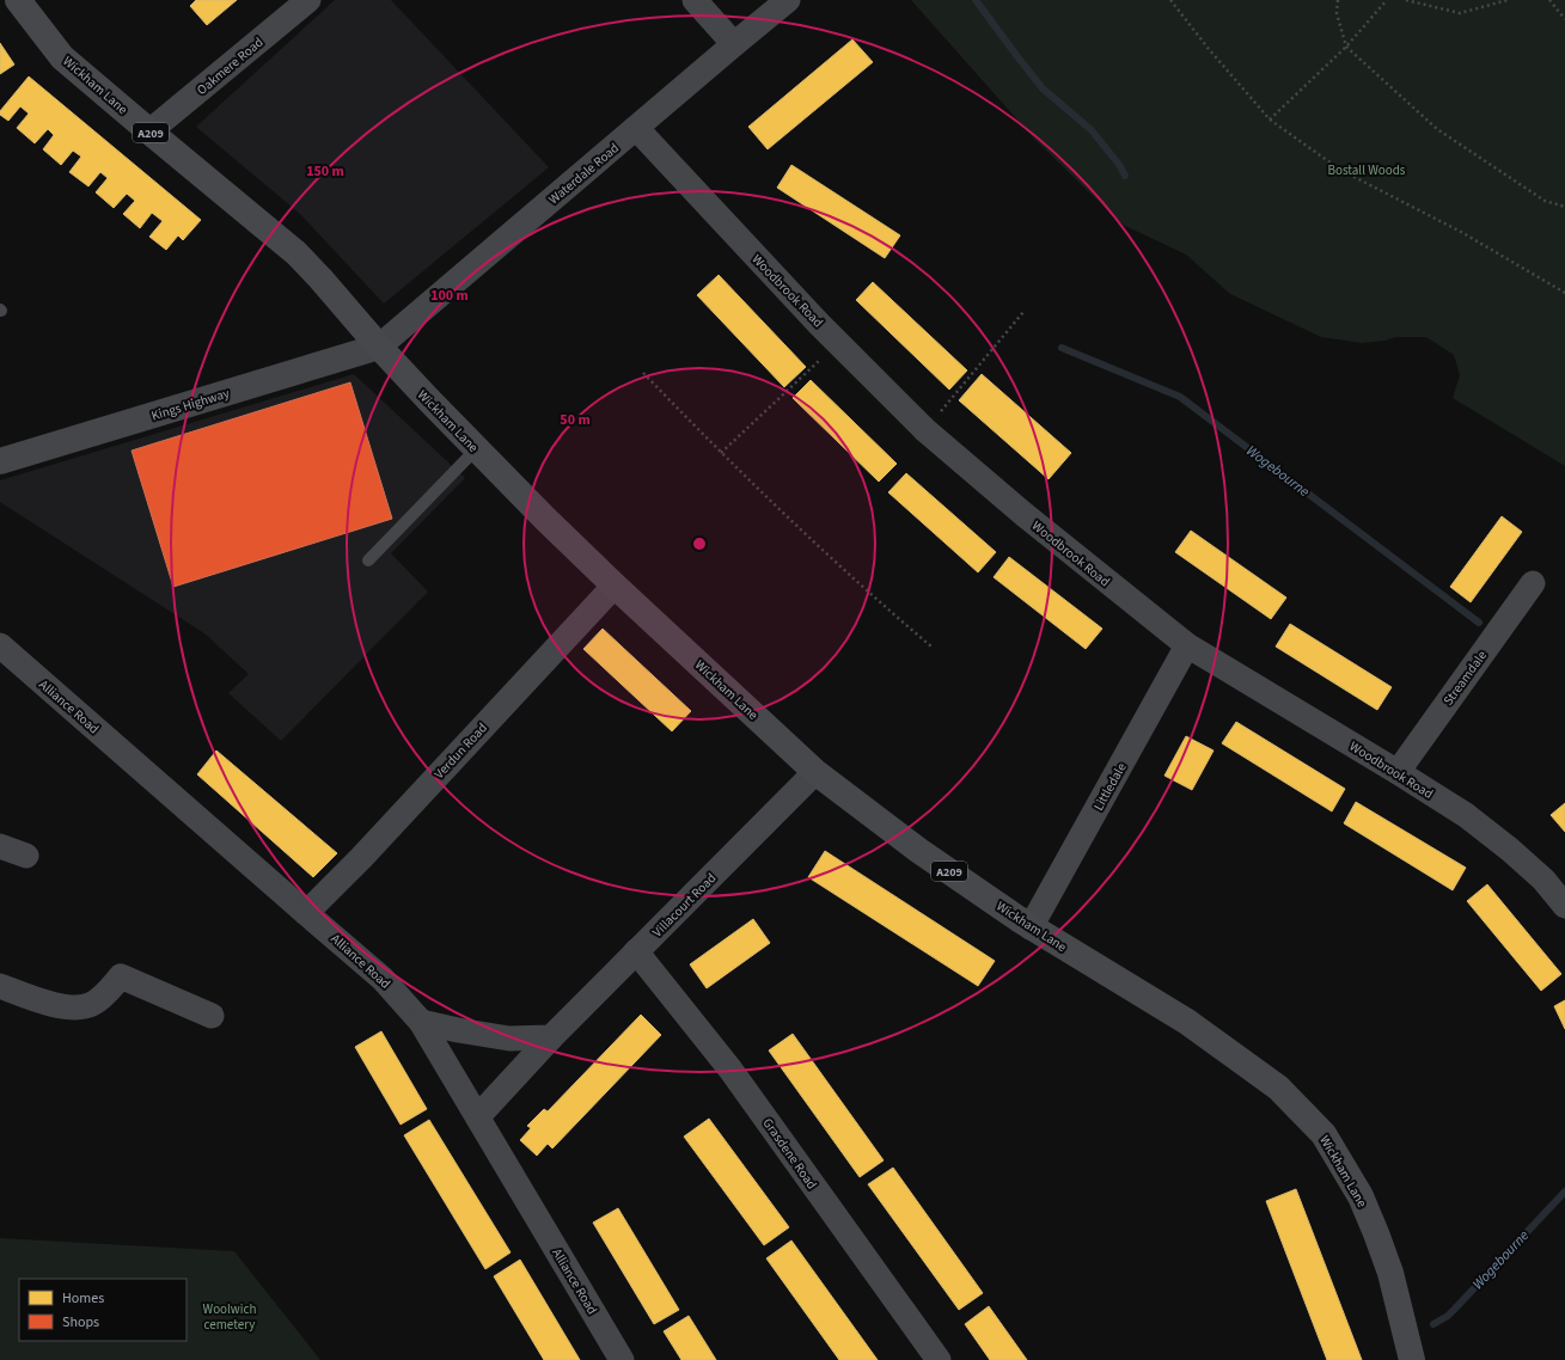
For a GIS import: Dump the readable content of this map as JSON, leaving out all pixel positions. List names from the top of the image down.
{
  "streets": {
    "main road": ["Wickham Lane", "A209"],
    "street": [
      "Oakmere Road",
      "Waterdale Road",
      "Woodbrook Road",
      "Kings Highway",
      "Streamdale",
      "Alliance Road",
      "Verdun Road",
      "Littledale",
      "Villacourt Road",
      "Grasdene Road"
    ]
  },
  "crossings": [
    ["Oakmere Road", "Wickham Lane"],
    ["Wickham Lane", "Waterdale Road"],
    ["Wickham Lane", "Kings Highway"],
    ["Wickham Lane", "Verdun Road"],
    ["Wickham Lane", "Littledale"],
    ["Wickham Lane", "Villacourt Road"],
    ["Waterdale Road", "Woodbrook Road"],
    ["Waterdale Road", "Kings Highway"],
    ["Woodbrook Road", "Streamdale"],
    ["Woodbrook Road", "Littledale"],
    ["Alliance Road", "Verdun Road"],
    ["Alliance Road", "Villacourt Road"],
    ["Villacourt Road", "Grasdene Road"]
  ],
  "water": ["Wogebourne"],
  "parks": ["Bostall Woods", "Woolwich cemetery"],
  "legend": ["Homes", "Shops"],
  "rings": ["150 m", "100 m", "50 m"]
}
